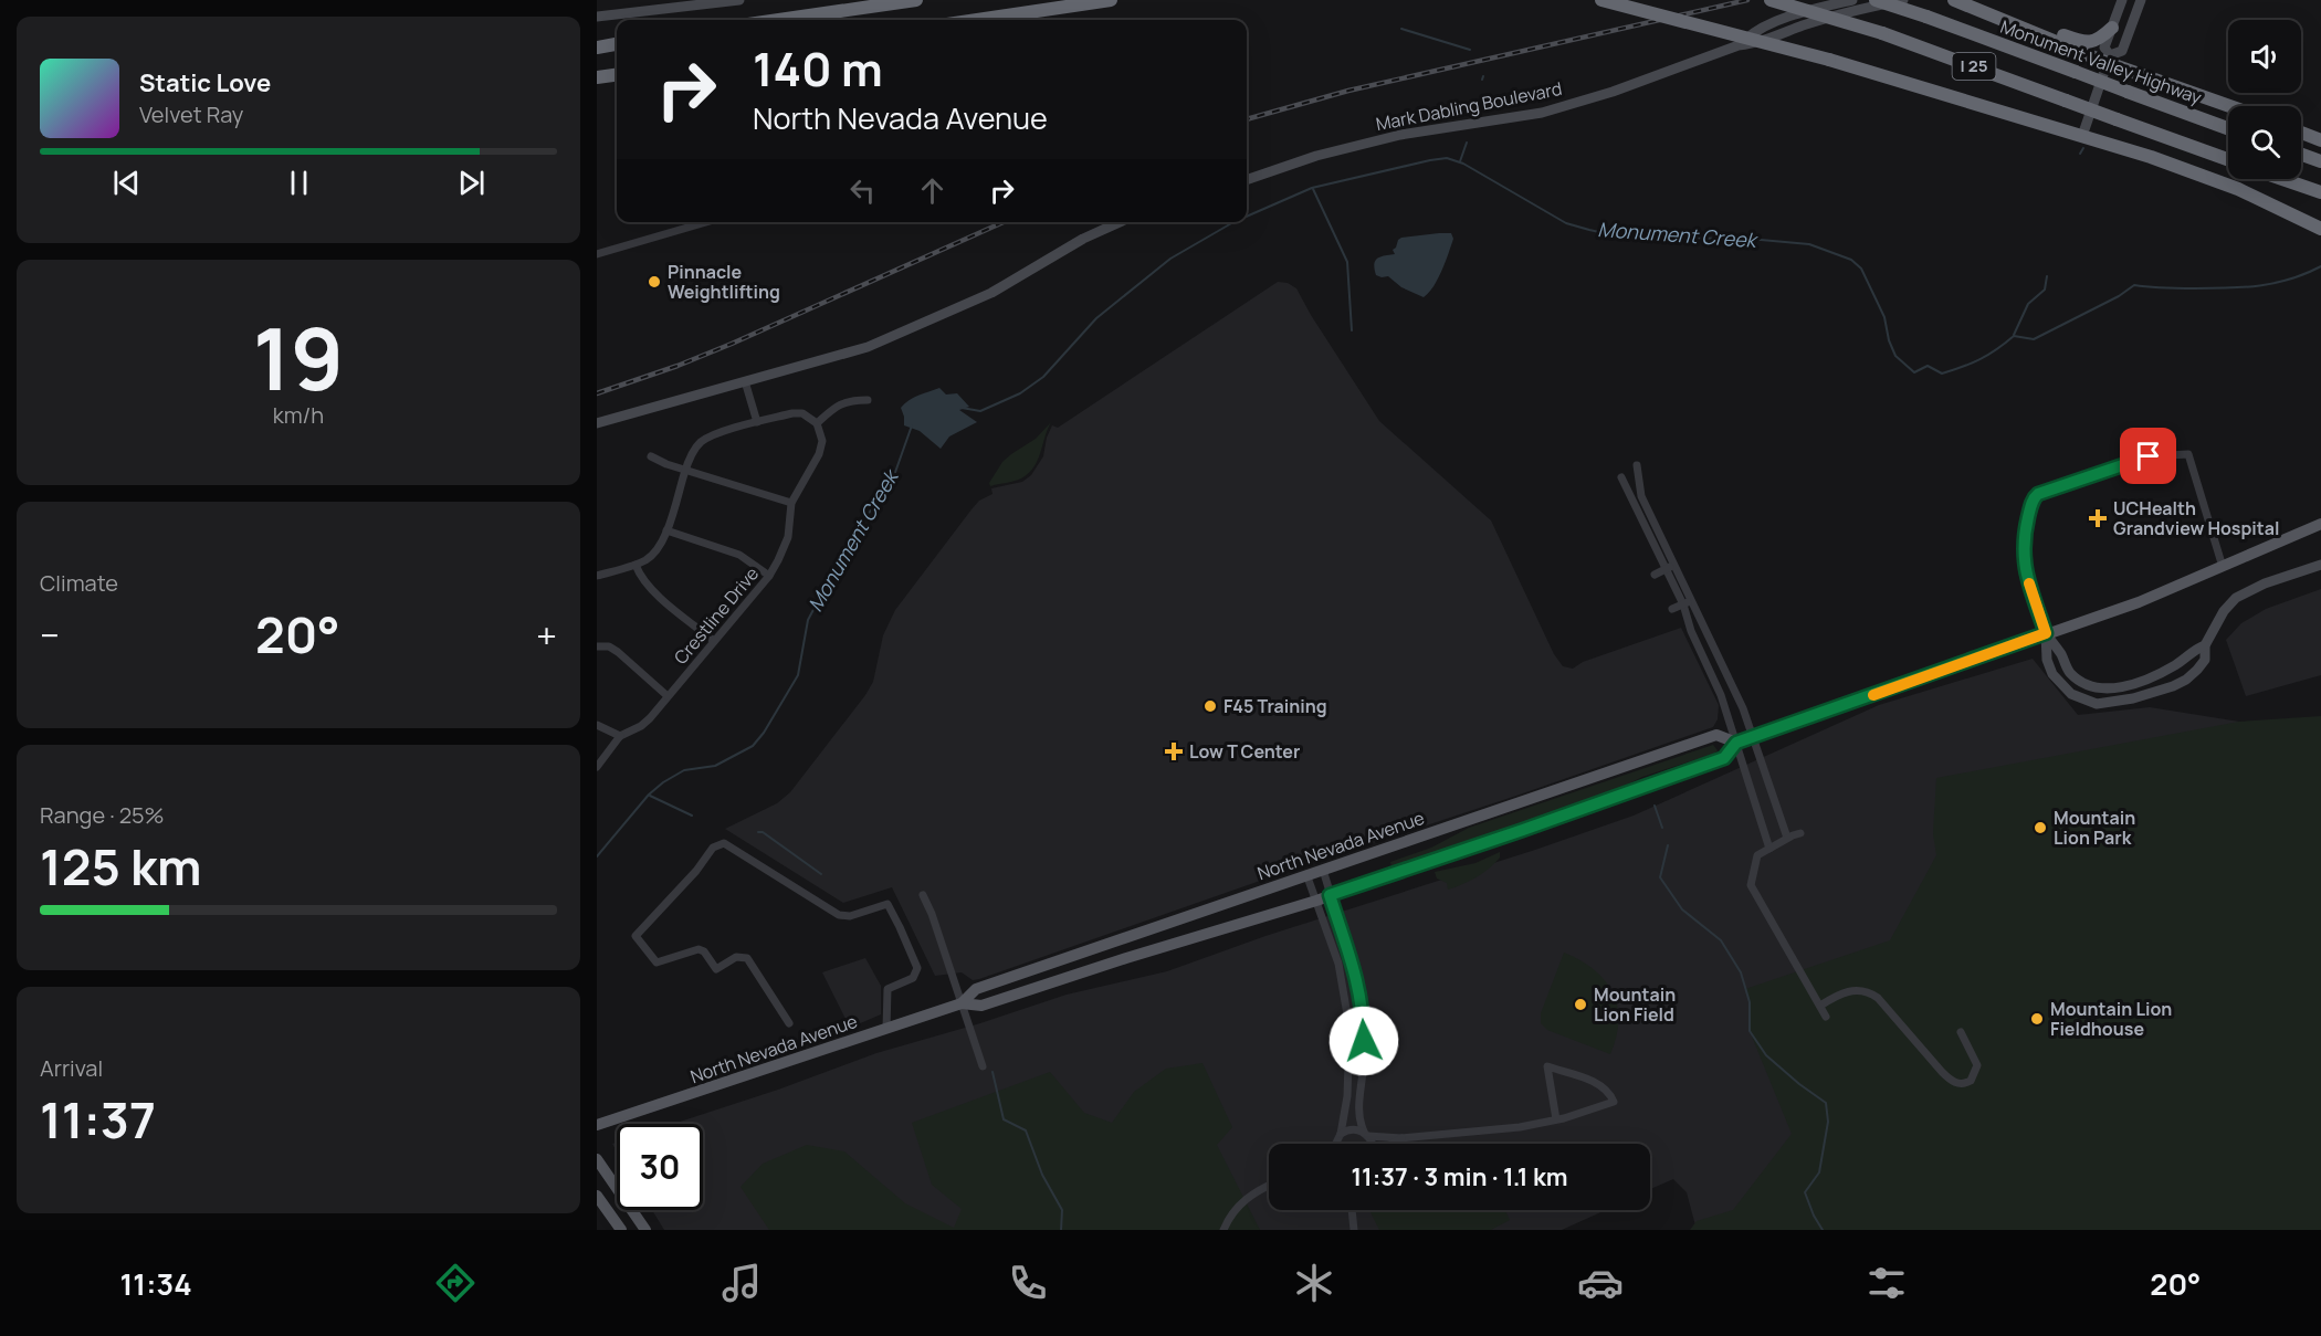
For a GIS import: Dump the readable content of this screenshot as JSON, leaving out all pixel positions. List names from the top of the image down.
{
  "streets": {
    "highway": ["Monument Valley Highway", "I 25"],
    "main road": ["North Nevada Avenue"],
    "street": ["Mark Dabling Boulevard", "Crestline Drive"]
  },
  "water": ["Monument Creek"],
  "places": {
    "other": [
      "Pinnacle Weightlifting",
      "F45 Training",
      "Mountain Lion Park",
      "Mountain Lion Field",
      "Mountain Lion Fieldhouse"
    ],
    "health": ["UCHealth Grandview Hospital", "Low T Center"]
  },
  "page": {
    "turn": ["140 m", "North Nevada Avenue"],
    "song": ["Static Love", "Velvet Ray"],
    "tile": [
      ["19", "km/h"],
      "Climate",
      ["Range · 25%", "125 km"],
      ["Arrival", "11:37"]
    ],
    "heat": ["−", "20°", "+"],
    "limit": "30",
    "trip": "11:37 · 3 min · 1.1 km",
    "tabs": ["11:34", "20°"]
  }
}
